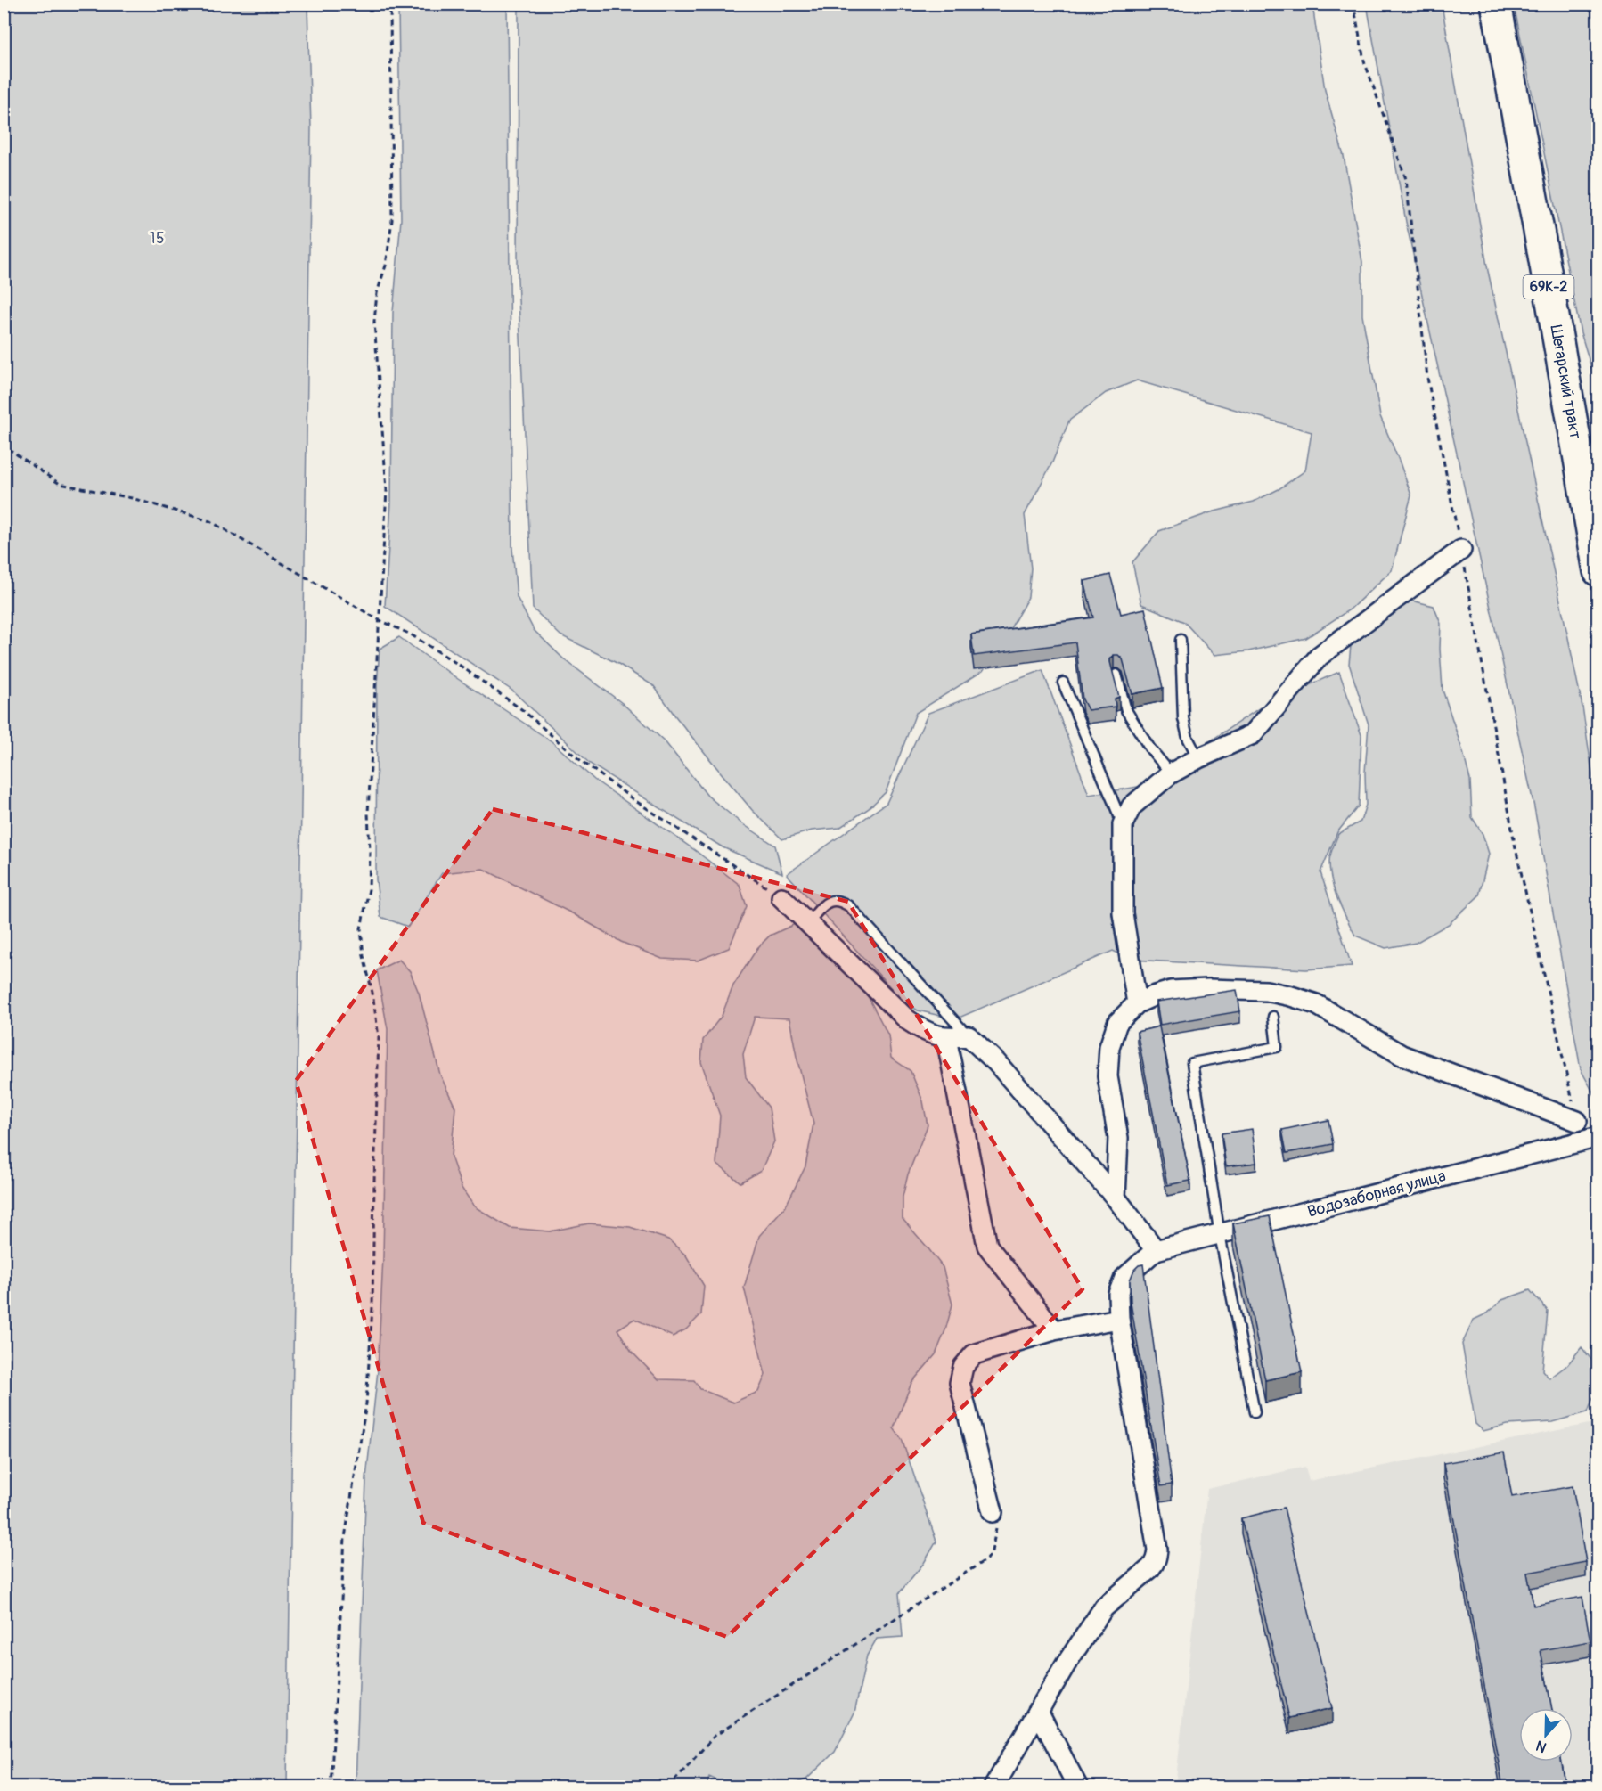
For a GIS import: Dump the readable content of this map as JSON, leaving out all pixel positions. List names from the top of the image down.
{
  "streets": {
    "main road": ["69К-2", "Шегарский тракт"],
    "street": ["Водозаборная улица"]
  },
  "parks": ["15"],
  "north": "bottom"
}
